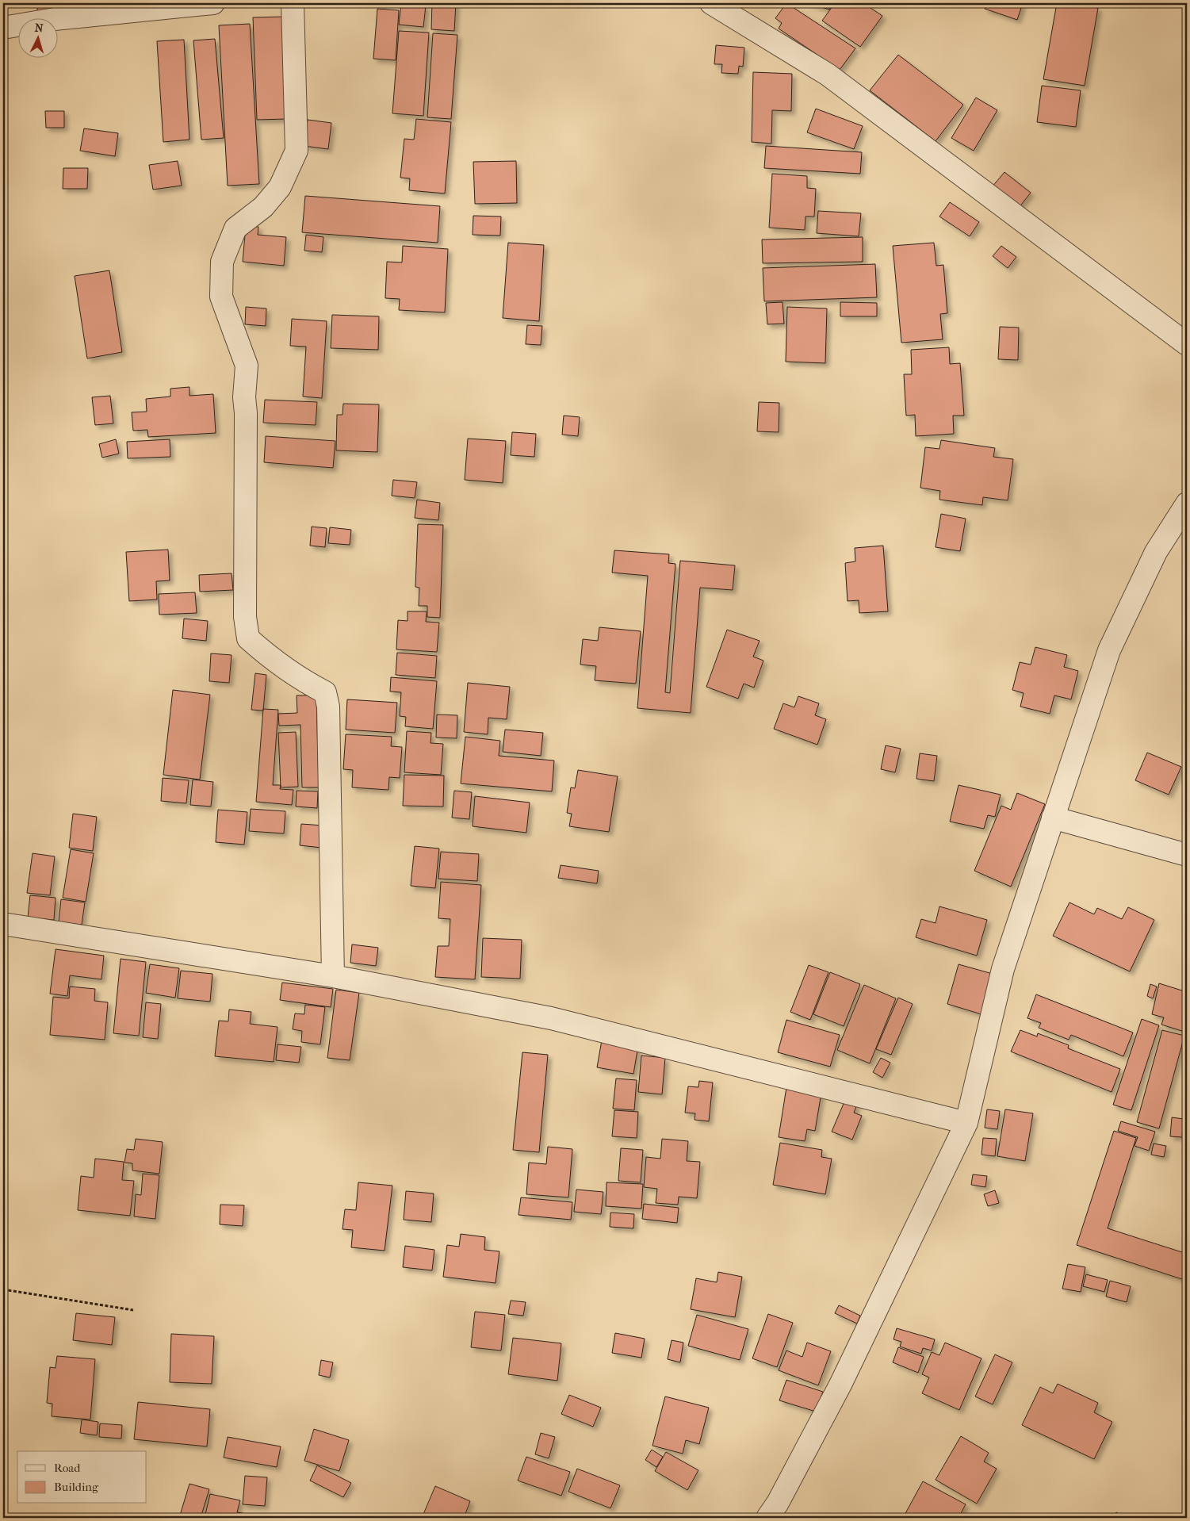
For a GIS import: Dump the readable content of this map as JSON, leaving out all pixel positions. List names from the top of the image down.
{
  "legend": ["Road", "Building"],
  "north": "top"
}
